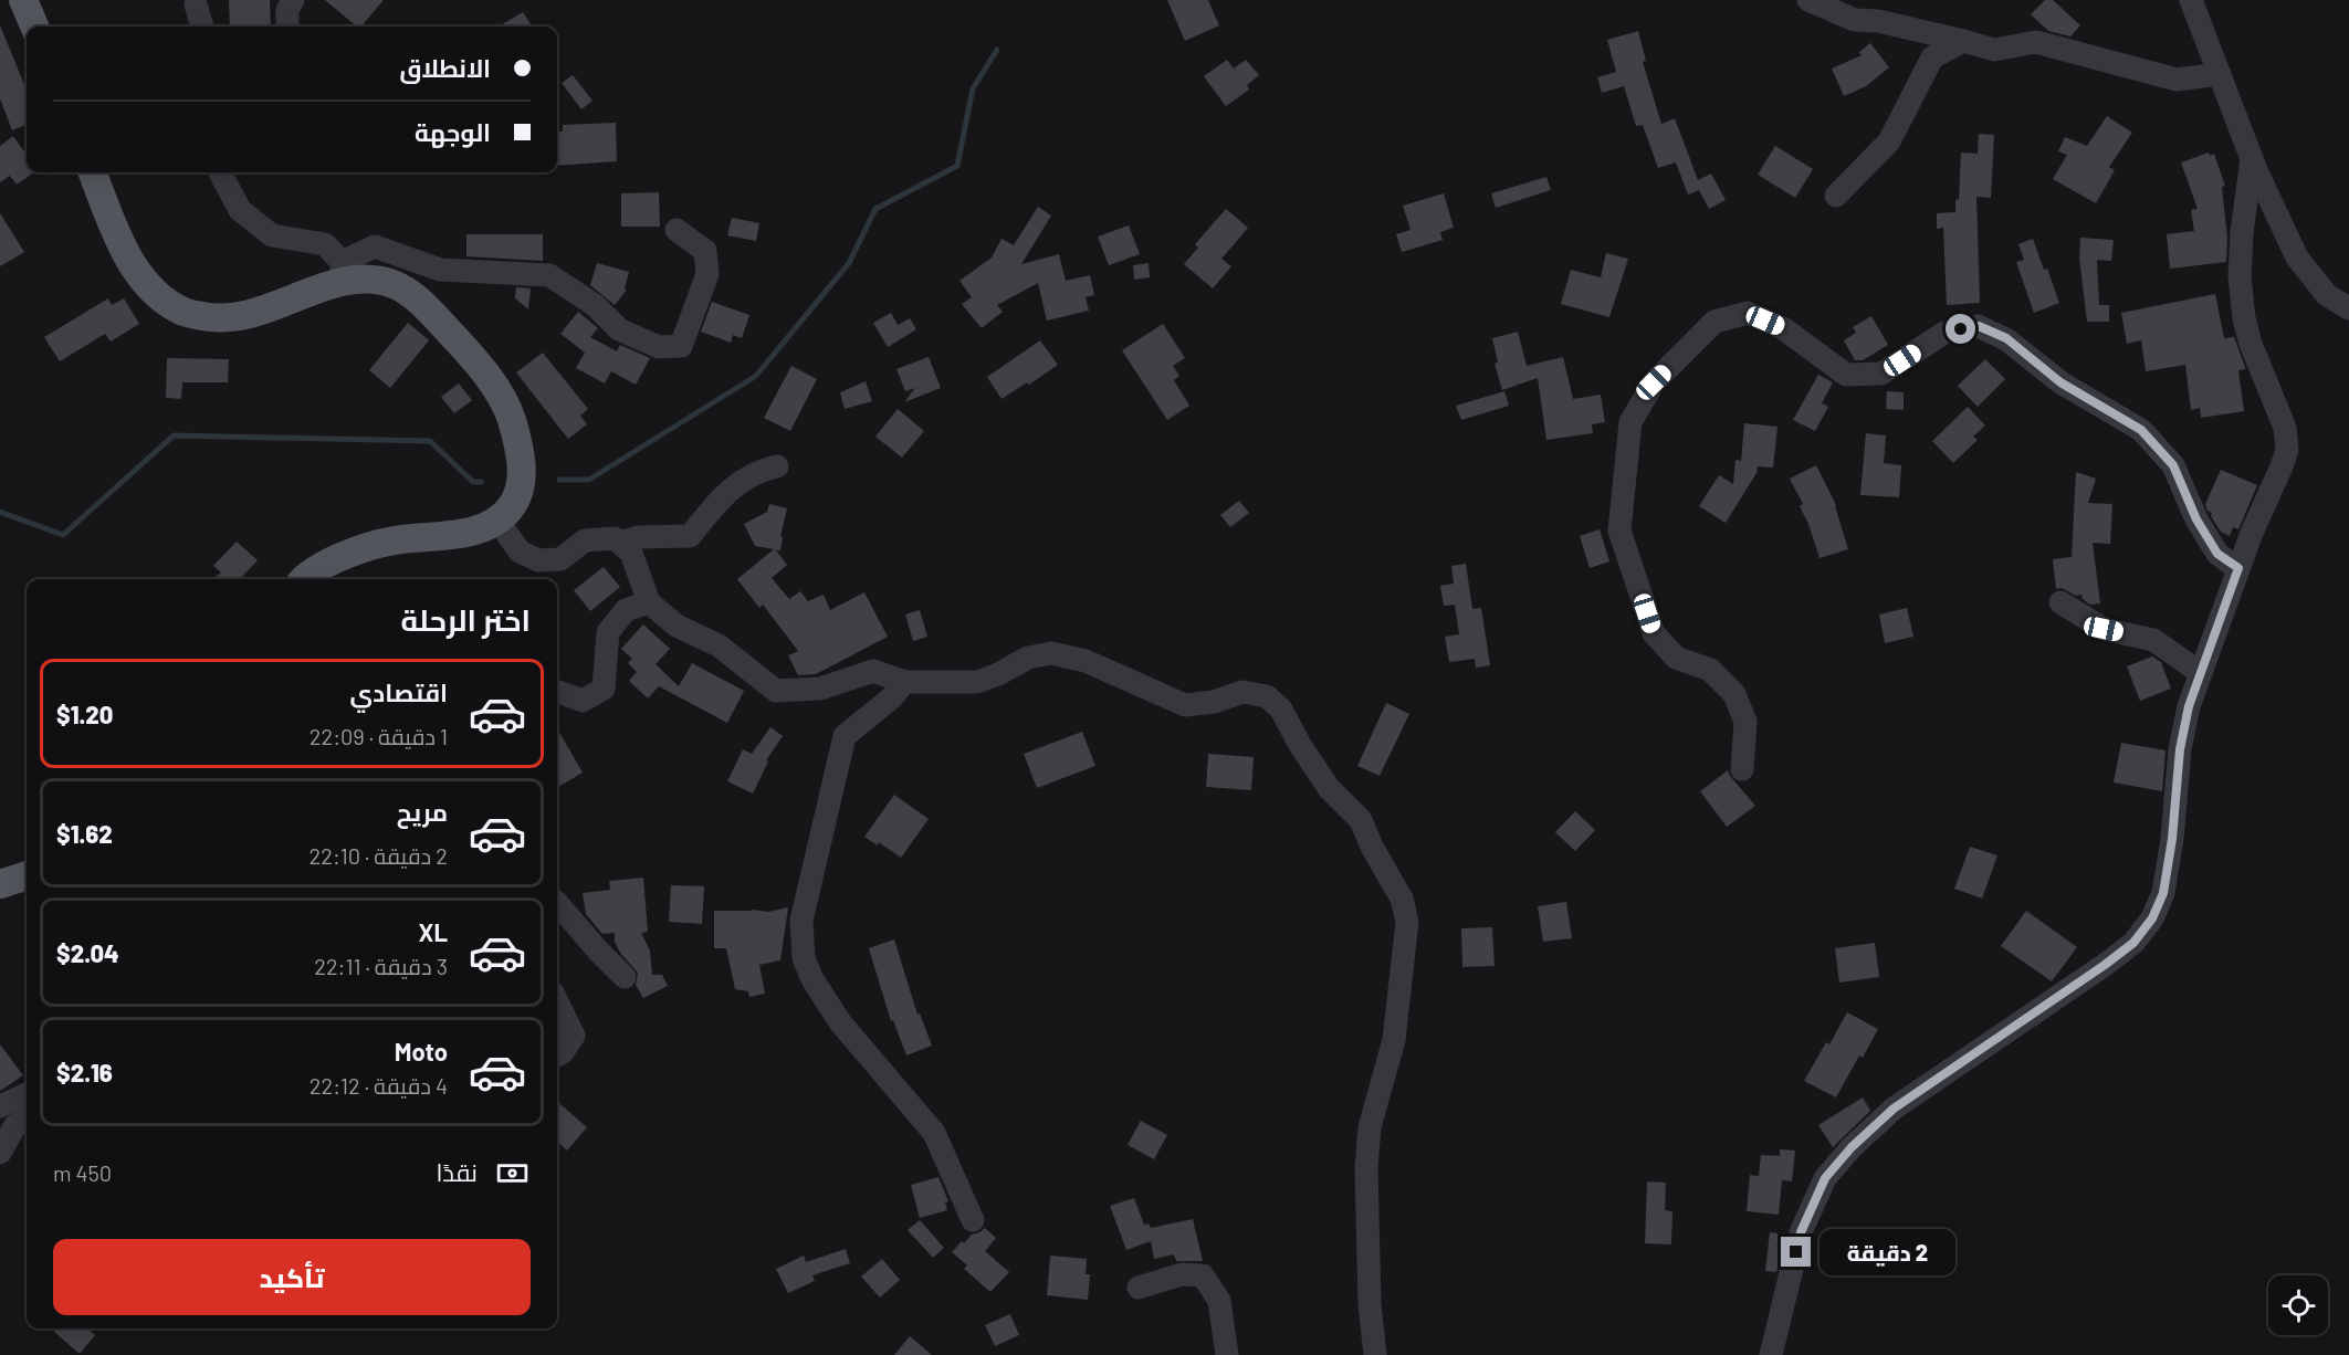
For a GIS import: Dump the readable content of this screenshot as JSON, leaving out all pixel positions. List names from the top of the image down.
{
  "page": {
    "banner": ["الانطلاق", "الوجهة"],
    "heading": "اختر الرحلة",
    "list": [
      {
        "name": "اقتصادي",
        "note": "1 دقيقة · 22:09",
        "value": "$1.20"
      },
      {
        "name": "مريح",
        "note": "2 دقيقة · 22:10",
        "value": "$1.62"
      },
      {
        "name": "XL",
        "note": "3 دقيقة · 22:11",
        "value": "$2.04"
      },
      {
        "name": "Moto",
        "note": "4 دقيقة · 22:12",
        "value": "$2.16"
      }
    ],
    "pay": ["نقدًا", "450 m"],
    "buttons": "تأكيد",
    "bubble": "2 دقيقة"
  }
}
